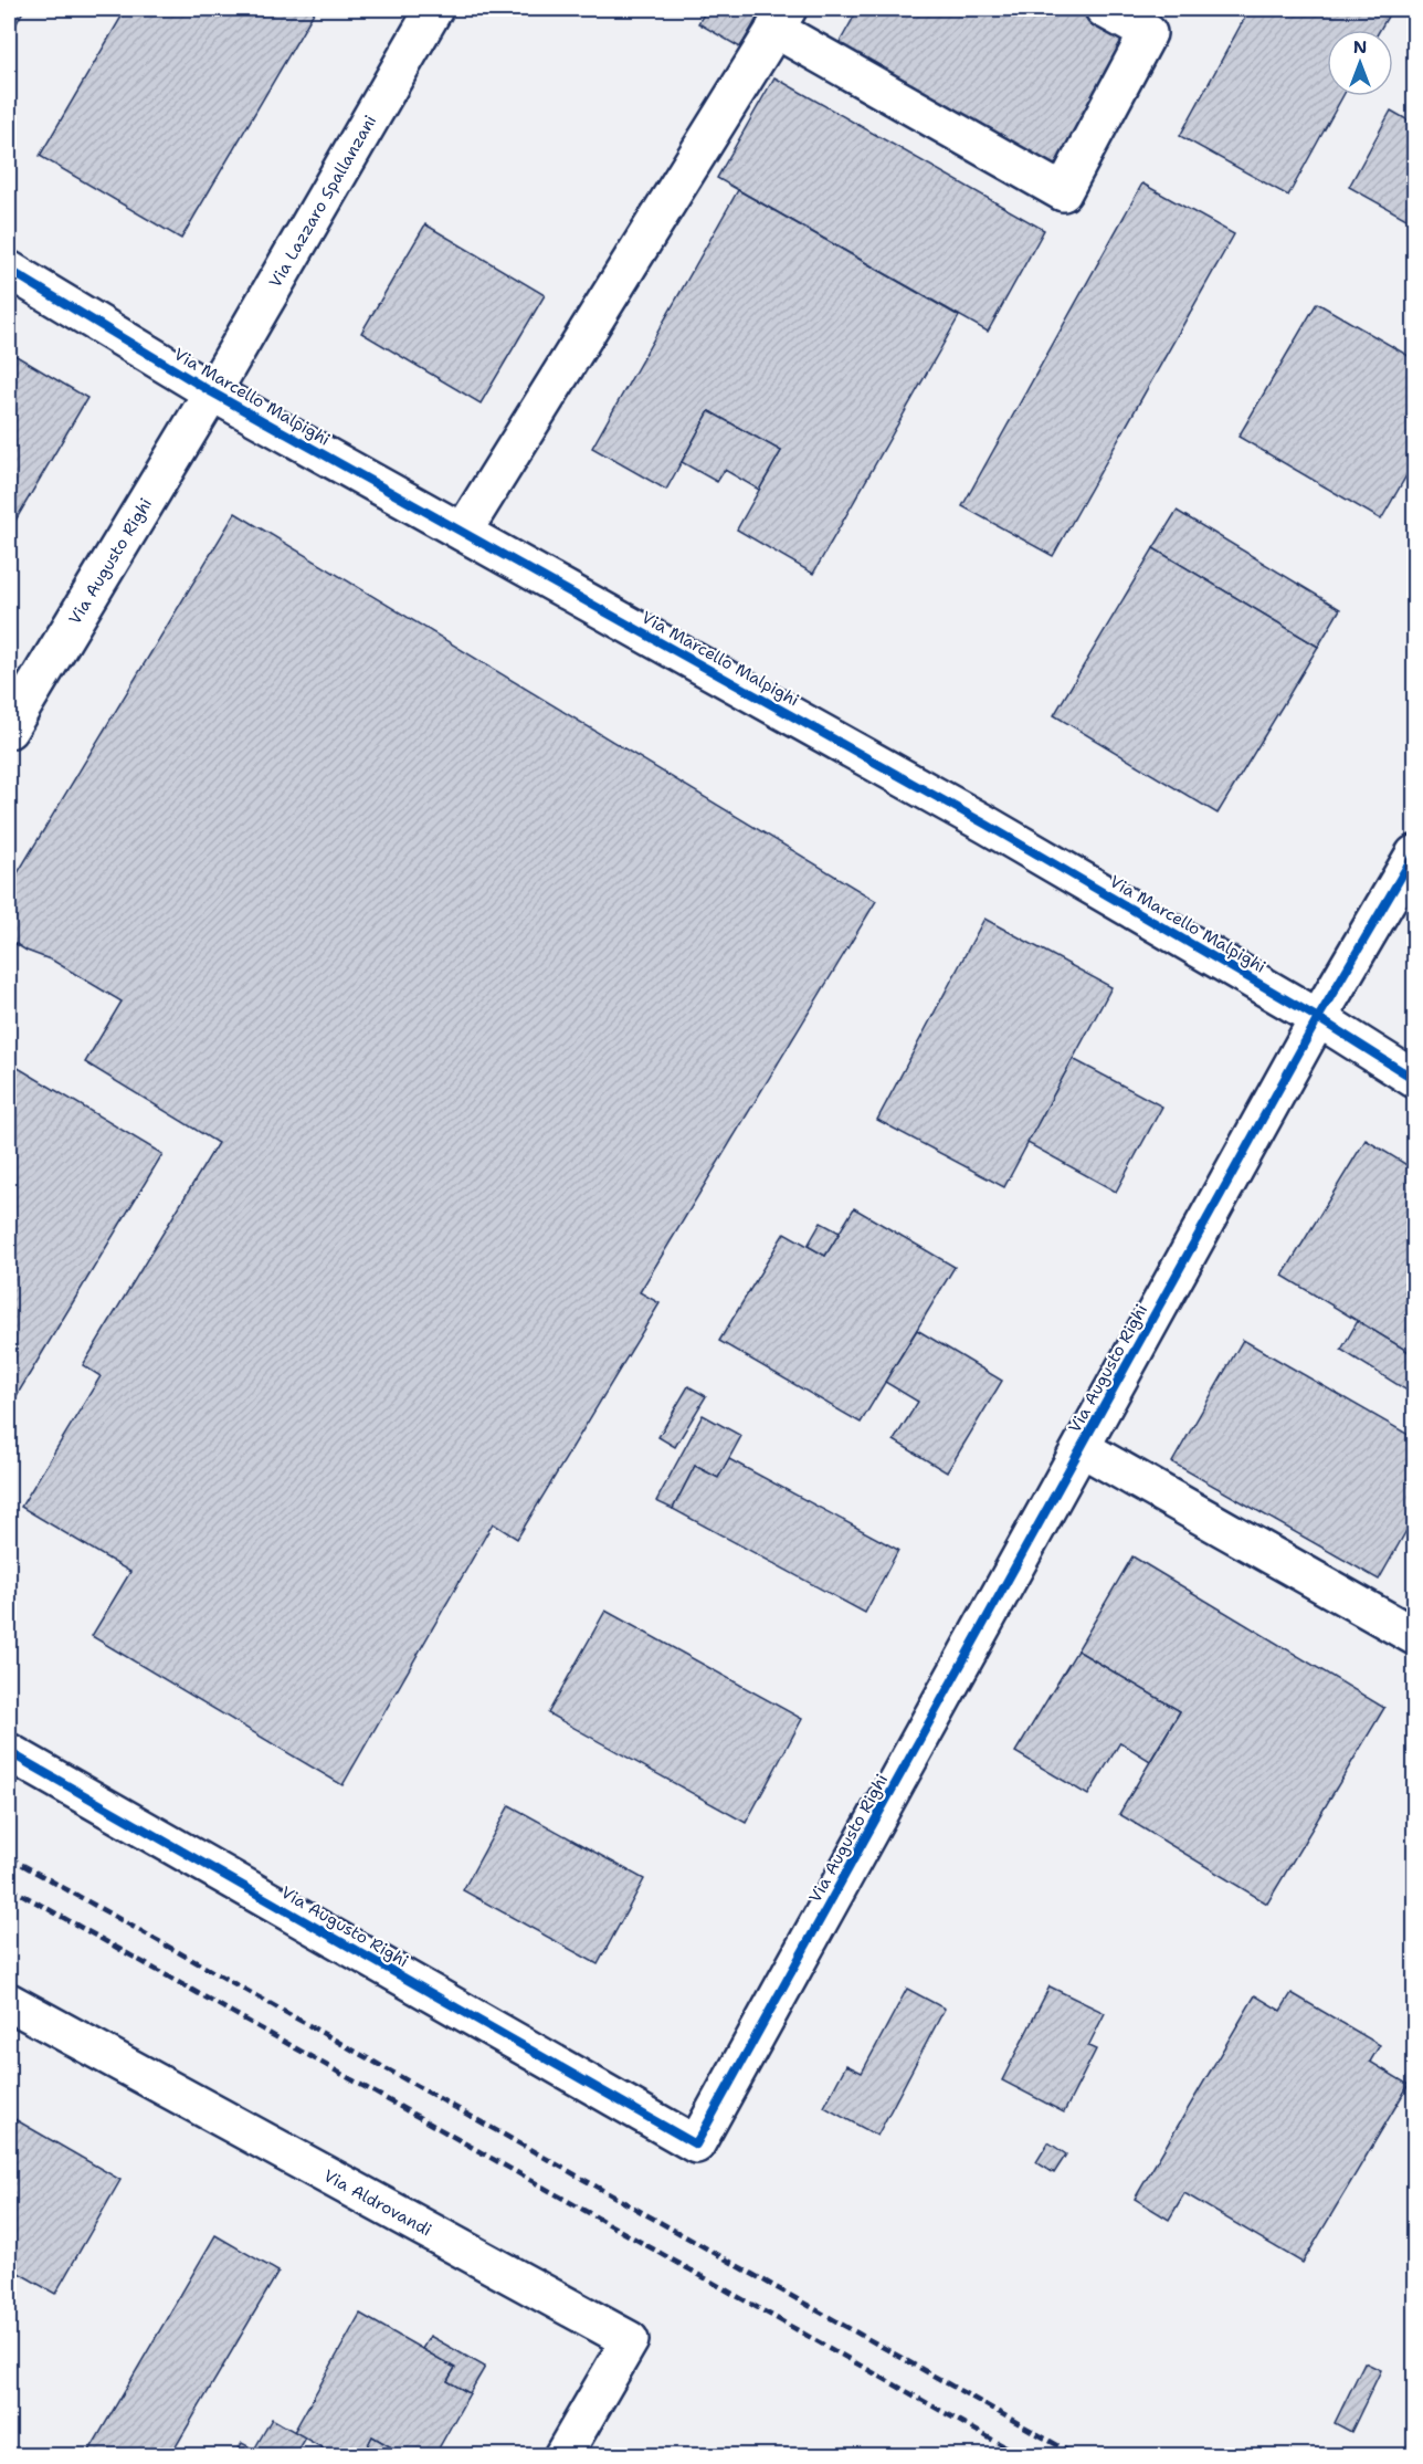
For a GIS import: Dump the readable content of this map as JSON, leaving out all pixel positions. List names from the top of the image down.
{
  "streets": {
    "street": [
      "Via Lazzaro Spallanzani",
      "Via Marcello Malpighi",
      "Via Augusto Righi",
      "Via Aldrovandi"
    ]
  },
  "crossings": [
    ["Via Lazzaro Spallanzani", "Via Marcello Malpighi"],
    ["Via Lazzaro Spallanzani", "Via Augusto Righi"],
    ["Via Marcello Malpighi", "Via Augusto Righi"]
  ],
  "north": "top"
}
